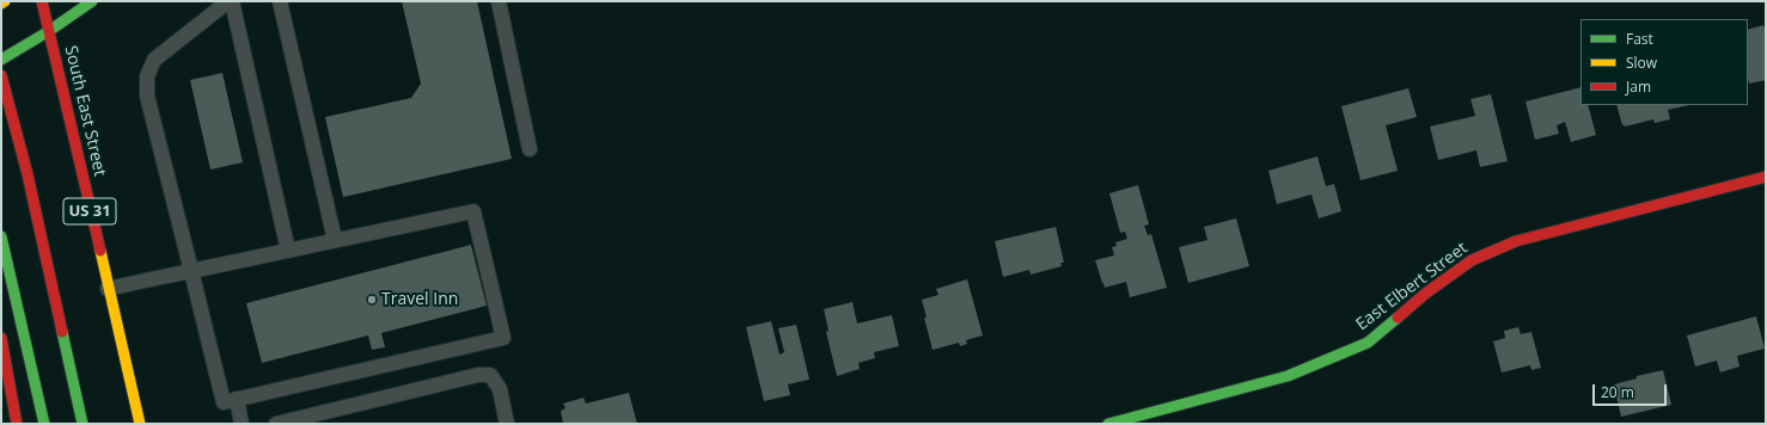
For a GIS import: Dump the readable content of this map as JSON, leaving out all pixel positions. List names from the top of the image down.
{
  "streets": {
    "main road": ["South East Street", "US 31", "East Elbert Street"]
  },
  "places": ["Travel Inn"],
  "legend": ["Fast", "Slow", "Jam"],
  "scale_bar": "20 m"
}
